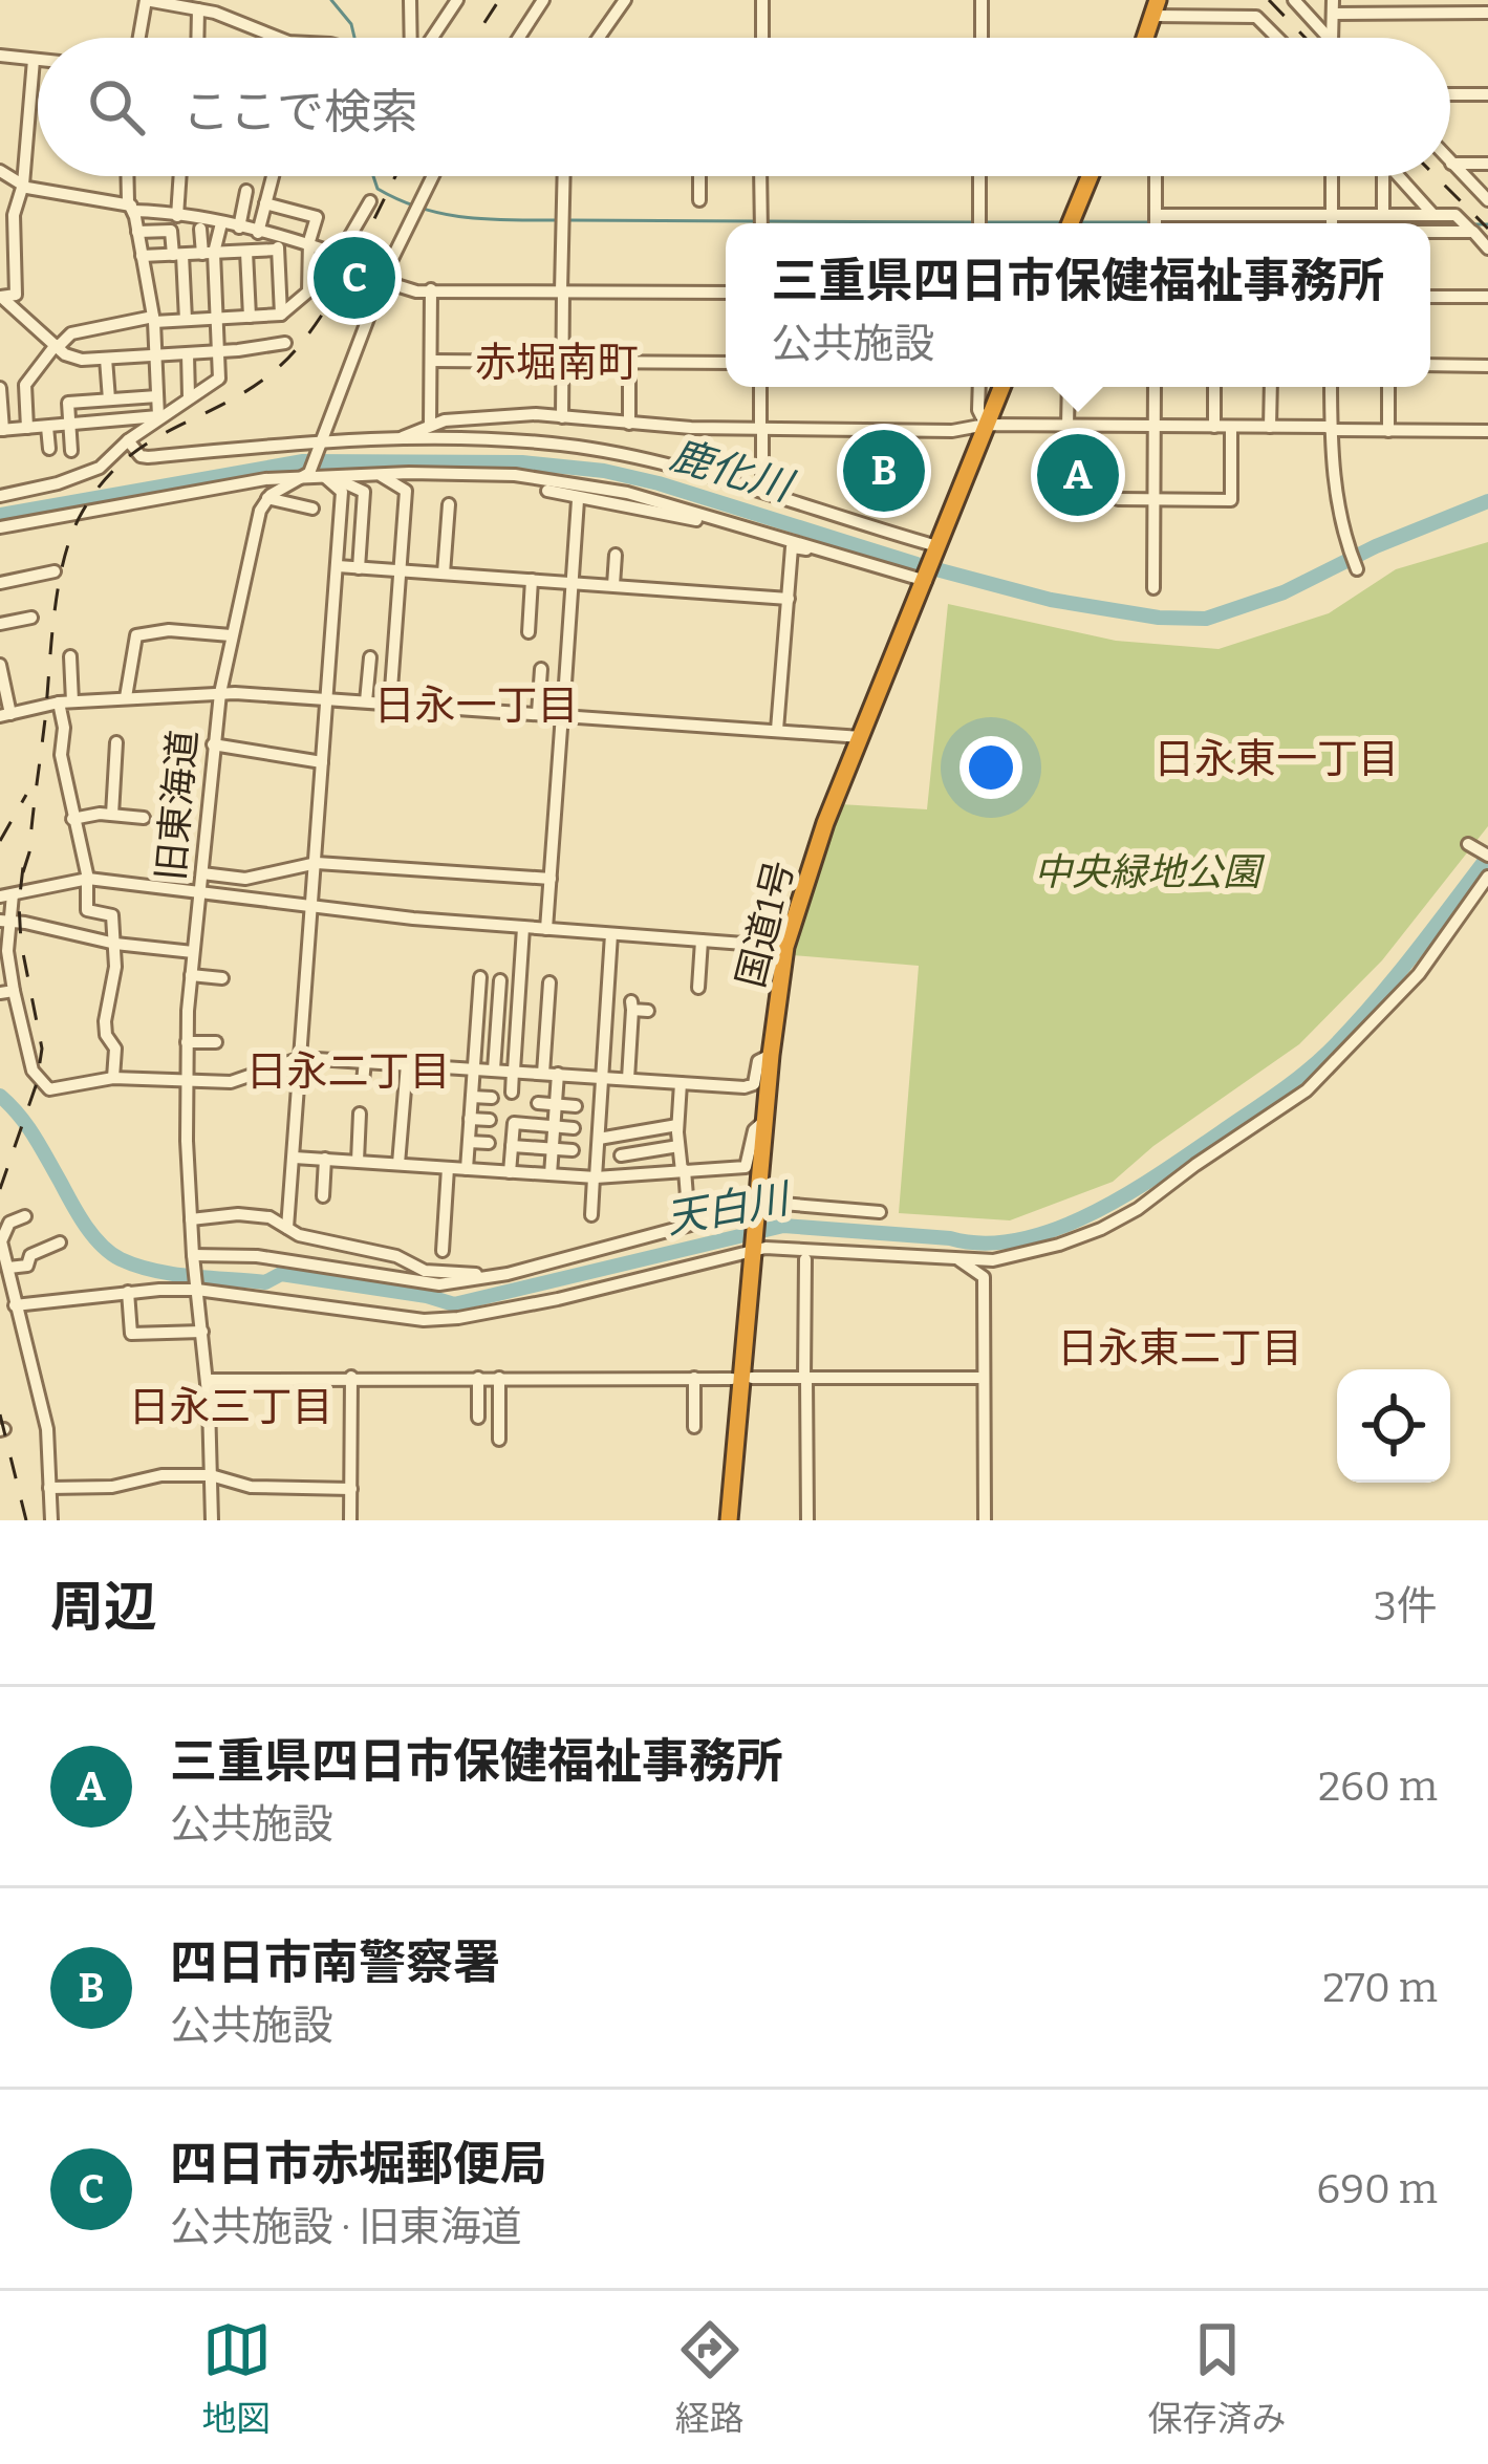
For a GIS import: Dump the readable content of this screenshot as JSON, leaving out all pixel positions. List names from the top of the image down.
{
  "streets": {
    "highway": ["国道1号"],
    "street": ["旧東海道"]
  },
  "districts": [
    "赤堀南町",
    "日永一丁目",
    "日永東一丁目",
    "日永二丁目",
    "日永東二丁目",
    "日永三丁目"
  ],
  "water": ["鹿化川", "天白川"],
  "parks": ["中央緑地公園"],
  "page": {
    "search": "ここで検索",
    "popup": ["三重県四日市保健福祉事務所", "公共施設"],
    "pins": ["C", "B", "A"],
    "heading": ["周辺", "3件"],
    "list": [
      {
        "mark": "A",
        "name": "三重県四日市保健福祉事務所",
        "note": "公共施設",
        "value": "260 m"
      },
      {
        "mark": "B",
        "name": "四日市南警察署",
        "note": "公共施設",
        "value": "270 m"
      },
      {
        "mark": "C",
        "name": "四日市赤堀郵便局",
        "note": "公共施設 · 旧東海道",
        "value": "690 m"
      }
    ],
    "nav": ["地図", "経路", "保存済み"]
  }
}
